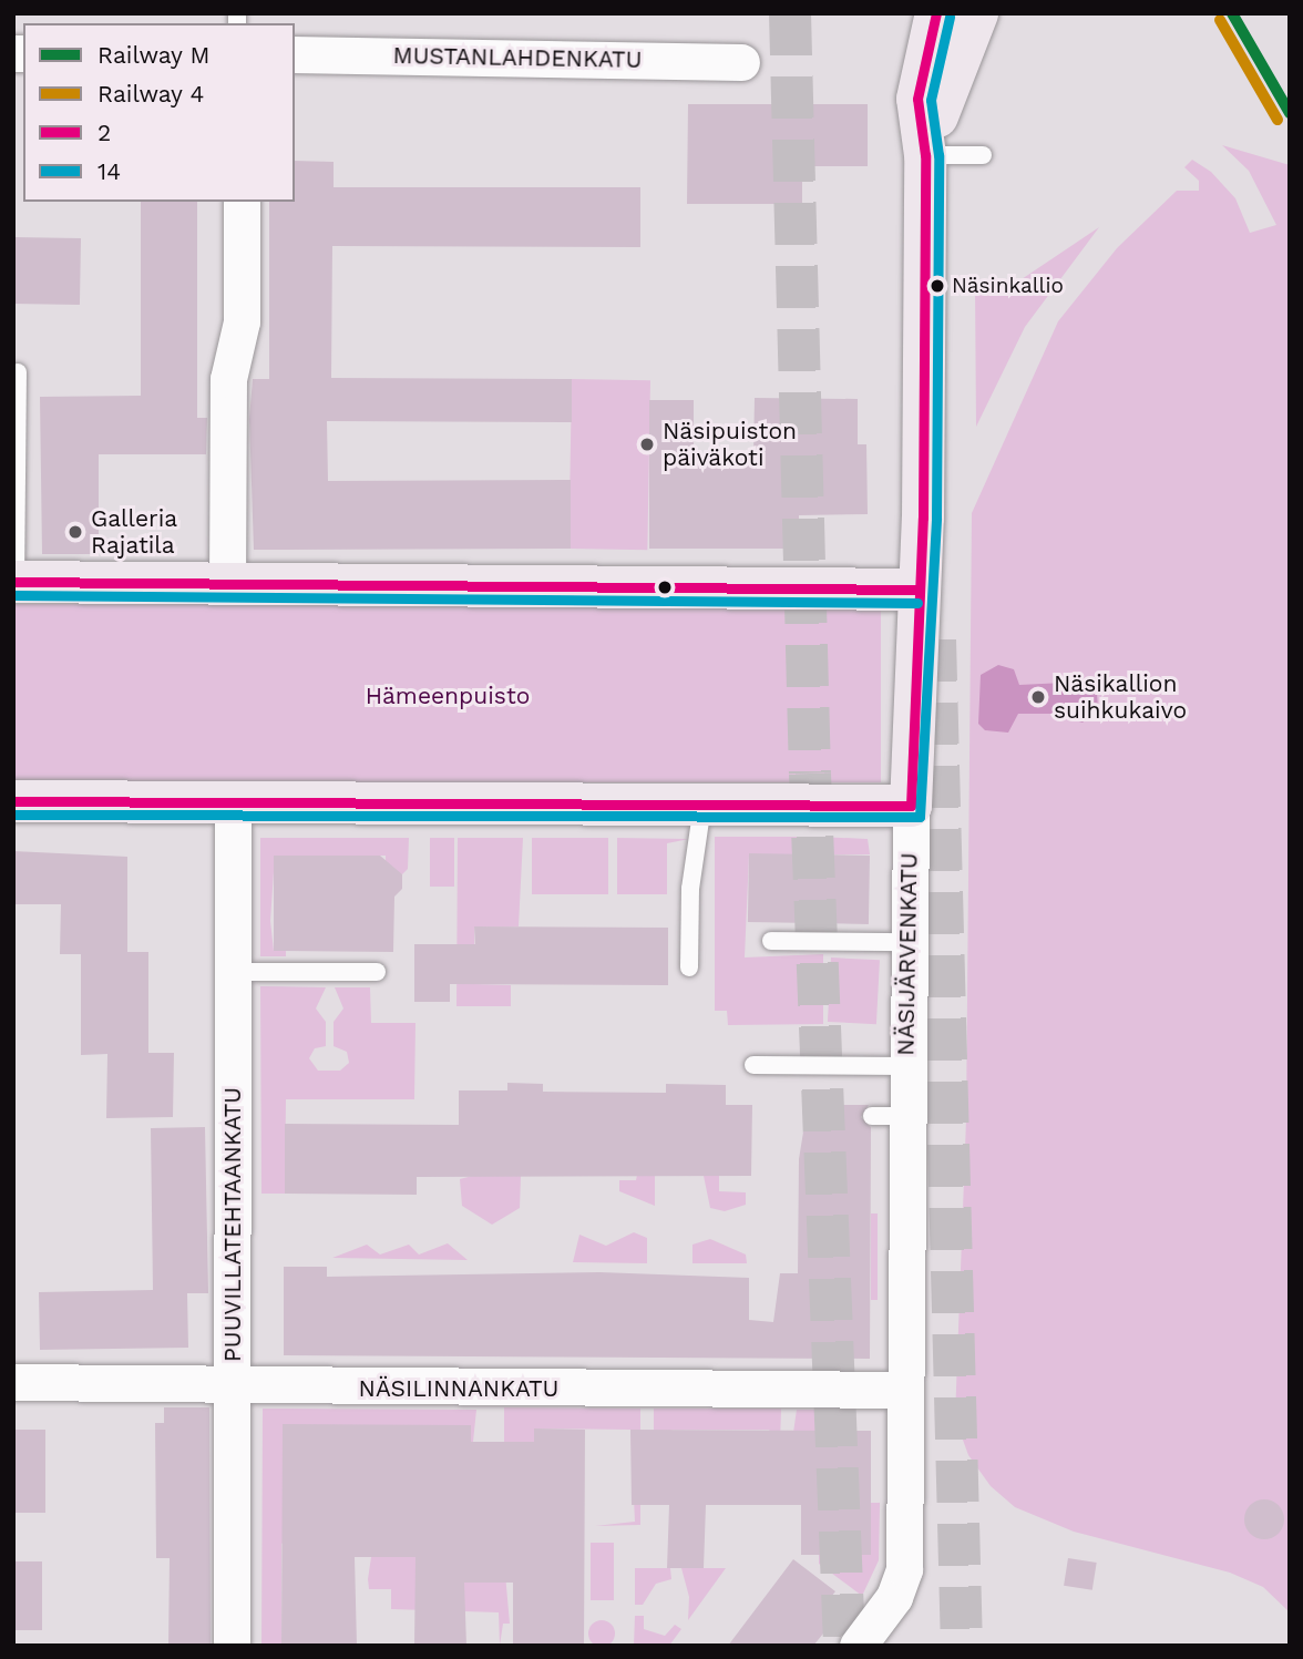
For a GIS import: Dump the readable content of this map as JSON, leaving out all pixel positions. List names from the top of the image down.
{
  "streets": {
    "main road": ["NÄSIJÄRVENKATU"],
    "street": ["MUSTANLAHDENKATU", "PUUVILLATEHTAANKATU", "NÄSILINNANKATU"]
  },
  "crossings": [
    ["NÄSIJÄRVENKATU", "NÄSILINNANKATU"],
    ["PUUVILLATEHTAANKATU", "NÄSILINNANKATU"]
  ],
  "parks": ["Hämeenpuisto"],
  "places": [
    "Näsinkallio",
    "Näsipuiston päiväkoti",
    "Galleria Rajatila",
    "Näsikallion suihkukaivo"
  ],
  "lines": [
    "rail line M",
    "transit line 2",
    "transit line 14",
    "rail line 4"
  ],
  "legend": [
    "Railway M",
    "Railway 4",
    "2",
    "14"
  ]
}
